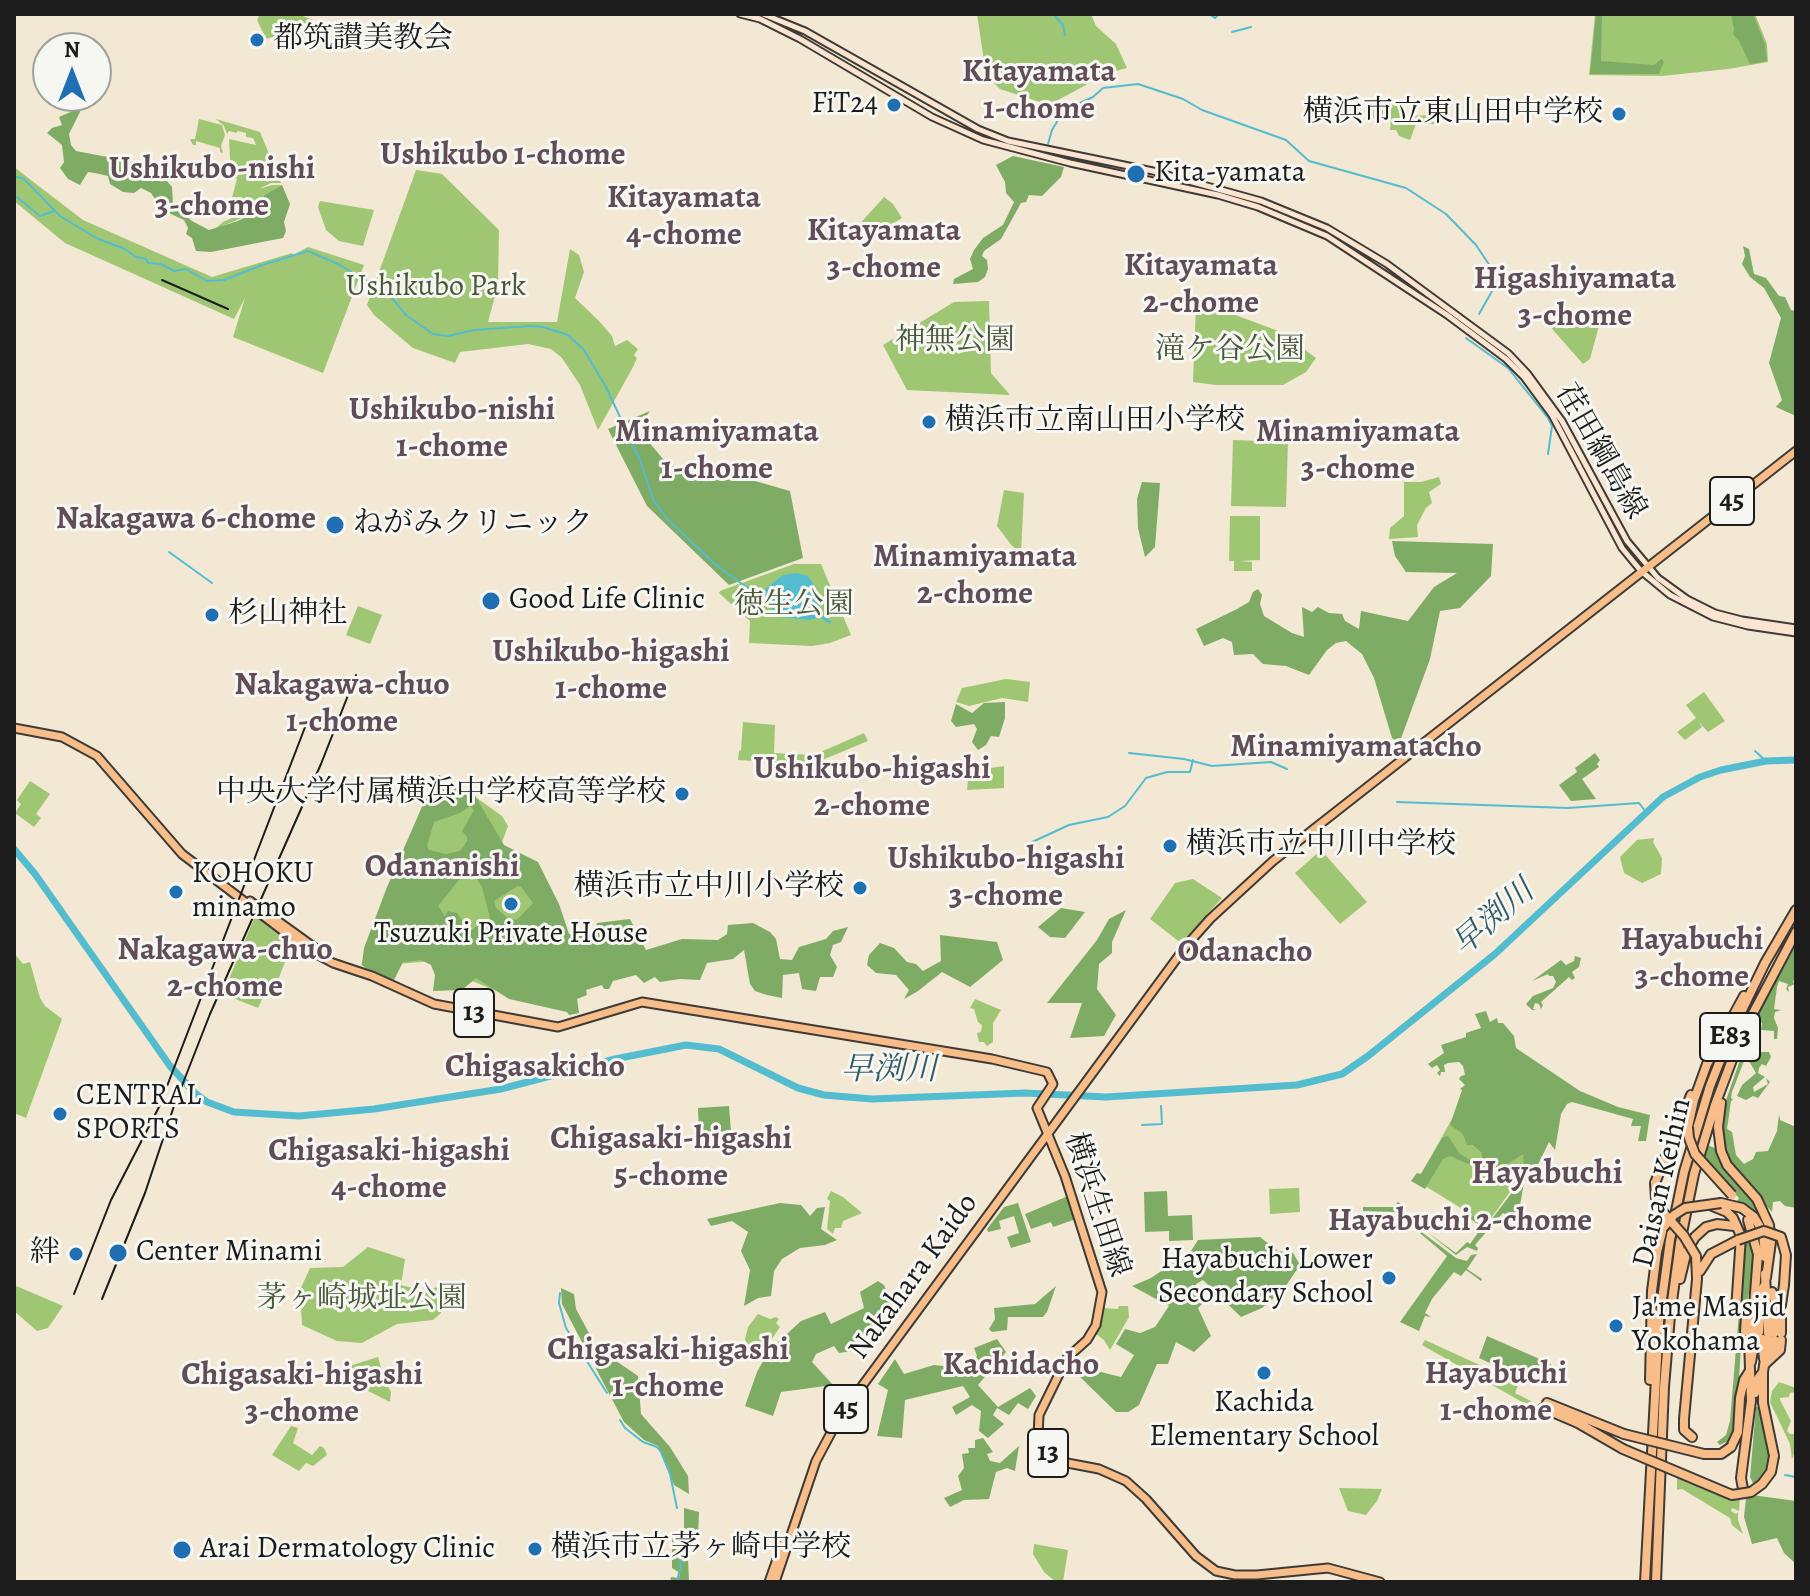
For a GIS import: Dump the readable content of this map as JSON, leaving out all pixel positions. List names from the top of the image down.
{
  "streets": {
    "highway": ["E83", "Daisan Keihin"],
    "main road": [
      "荏田綱島線",
      "45",
      "13",
      "横浜生田線",
      "Nakahara Kaido"
    ]
  },
  "crossings": [
    ["荏田綱島線", "45"],
    ["45", "横浜生田線"],
    ["45", "Nakahara Kaido"],
    ["横浜生田線", "Nakahara Kaido"]
  ],
  "districts": [
    "Kitayamata 1-chome",
    "Ushikubo 1-chome",
    "Ushikubo-nishi 3-chome",
    "Kitayamata 4-chome",
    "Kitayamata 3-chome",
    "Kitayamata 2-chome",
    "Higashiyamata 3-chome",
    "Ushikubo-nishi 1-chome",
    "Minamiyamata 1-chome",
    "Minamiyamata 3-chome",
    "Nakagawa 6-chome",
    "Minamiyamata 2-chome",
    "Ushikubo-higashi 1-chome",
    "Nakagawa-chuo 1-chome",
    "Minamiyamatacho",
    "Ushikubo-higashi 2-chome",
    "Ushikubo-higashi 3-chome",
    "Odananishi",
    "Hayabuchi 3-chome",
    "Nakagawa-chuo 2-chome",
    "Odanacho",
    "Chigasakicho",
    "Chigasaki-higashi 5-chome",
    "Chigasaki-higashi 4-chome",
    "Hayabuchi",
    "Hayabuchi 2-chome",
    "Chigasaki-higashi 1-chome",
    "Kachidacho",
    "Hayabuchi 1-chome",
    "Chigasaki-higashi 3-chome"
  ],
  "water": ["早渕川"],
  "parks": [
    "Ushikubo Park",
    "神無公園",
    "滝ケ谷公園",
    "徳生公園",
    "茅ヶ崎城址公園"
  ],
  "places": [
    "都筑讃美教会",
    "FiT24",
    "横浜市立東山田中学校",
    "Kita-yamata",
    "横浜市立南山田小学校",
    "ねがみクリニック",
    "Good Life Clinic",
    "杉山神社",
    "中央大学付属横浜中学校高等学校",
    "横浜市立中川中学校",
    "横浜市立中川小学校",
    "KOHOKU minamo",
    "Tsuzuki Private House",
    "CENTRAL SPORTS",
    "Center Minami",
    "絆",
    "Hayabuchi Lower Secondary School",
    "Ja'me Masjid Yokohama",
    "Kachida Elementary School",
    "横浜市立茅ヶ崎中学校",
    "Arai Dermatology Clinic"
  ],
  "north": "top"
}
